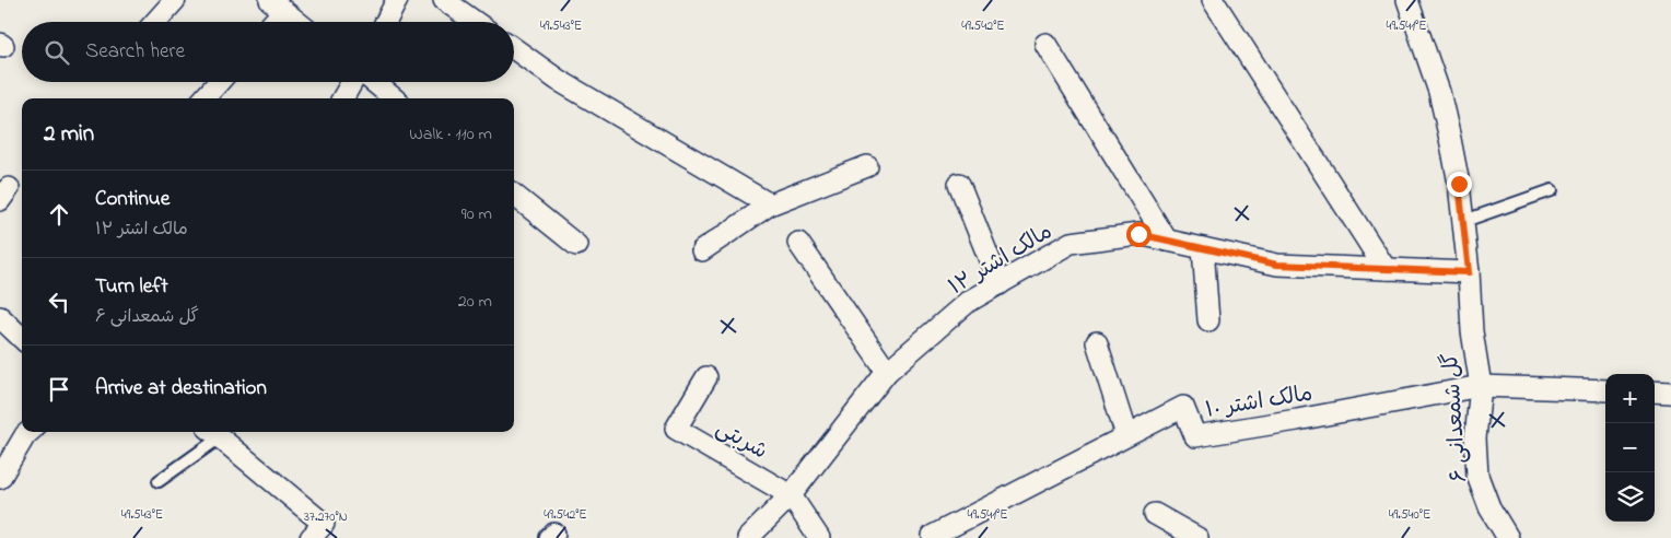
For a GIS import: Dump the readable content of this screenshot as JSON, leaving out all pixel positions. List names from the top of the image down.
{
  "streets": {
    "street": [
      "مالک اشتر ۱۲",
      "مالک اشتر ۱۰",
      "گل شمعدانی ۶",
      "شربتی"
    ]
  },
  "crossings": [
    ["مالک اشتر ۱۲", "گل شمعدانی ۶"],
    ["مالک اشتر ۱۲", "شربتی"],
    ["مالک اشتر ۱۰", "گل شمعدانی ۶"]
  ],
  "page": {
    "search": "Search here",
    "heading": ["2 min", "Walk · 110 m"],
    "list": [
      ["Continue", "مالک اشتر ۱۲", "90 m"],
      ["Turn left", "گل شمعدانی ۶", "20 m"],
      "Arrive at destination"
    ],
    "map_buttons": ["+", "−"]
  },
  "coordinates": [
    "49.543°E",
    "49.542°E",
    "49.541°E",
    "49.540°E",
    "37.270°N"
  ]
}
